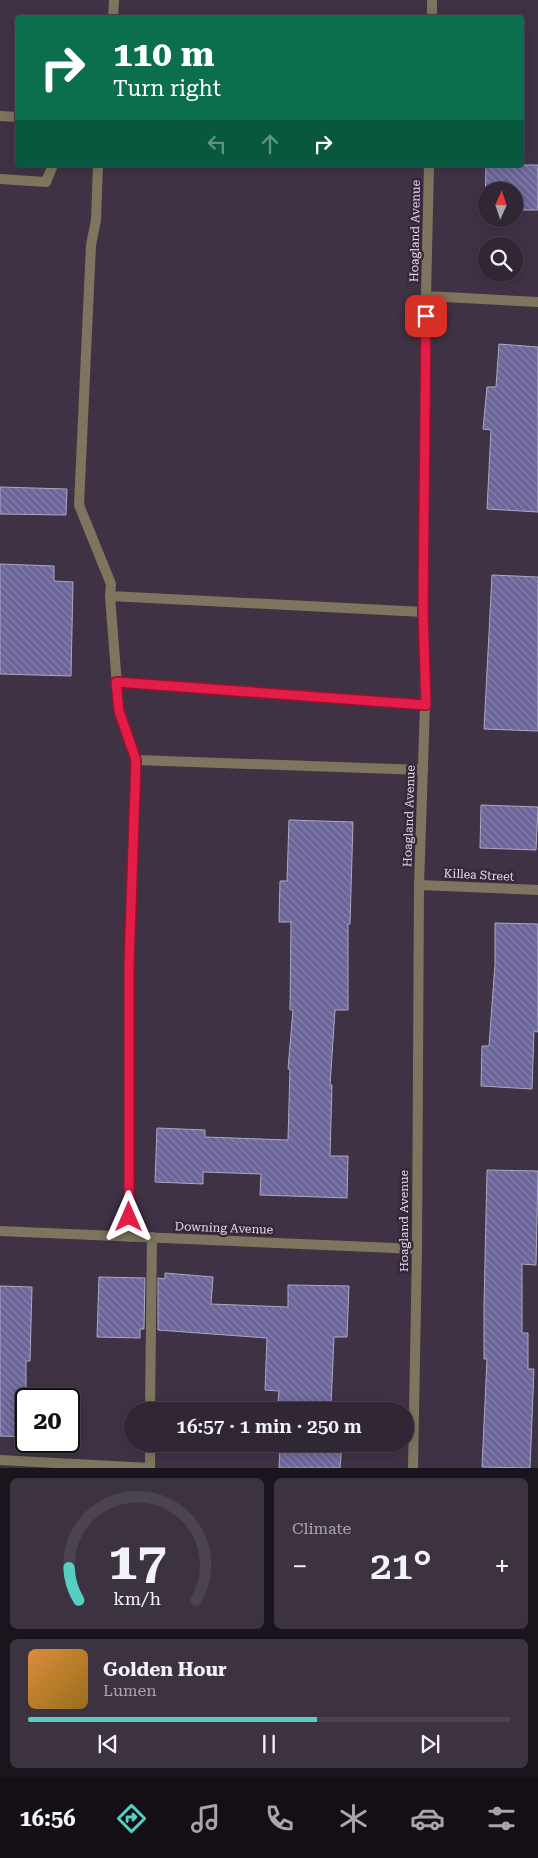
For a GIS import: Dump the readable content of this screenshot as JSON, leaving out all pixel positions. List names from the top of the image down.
{
  "streets": {
    "street": ["Hoagland Avenue", "Killea Street", "Downing Avenue"]
  },
  "crossings": [
    ["Hoagland Avenue", "Killea Street"],
    ["Hoagland Avenue", "Downing Avenue"]
  ],
  "north": "top",
  "page": {
    "turn": ["110 m", "Turn right"],
    "limit": "20",
    "trip": "16:57 · 1 min · 250 m",
    "tile": "Climate",
    "heat": ["−", "21°", "+"],
    "song": ["Golden Hour", "Lumen"],
    "tabs": "16:56",
    "gauge": ["17", "km/h"]
  }
}
